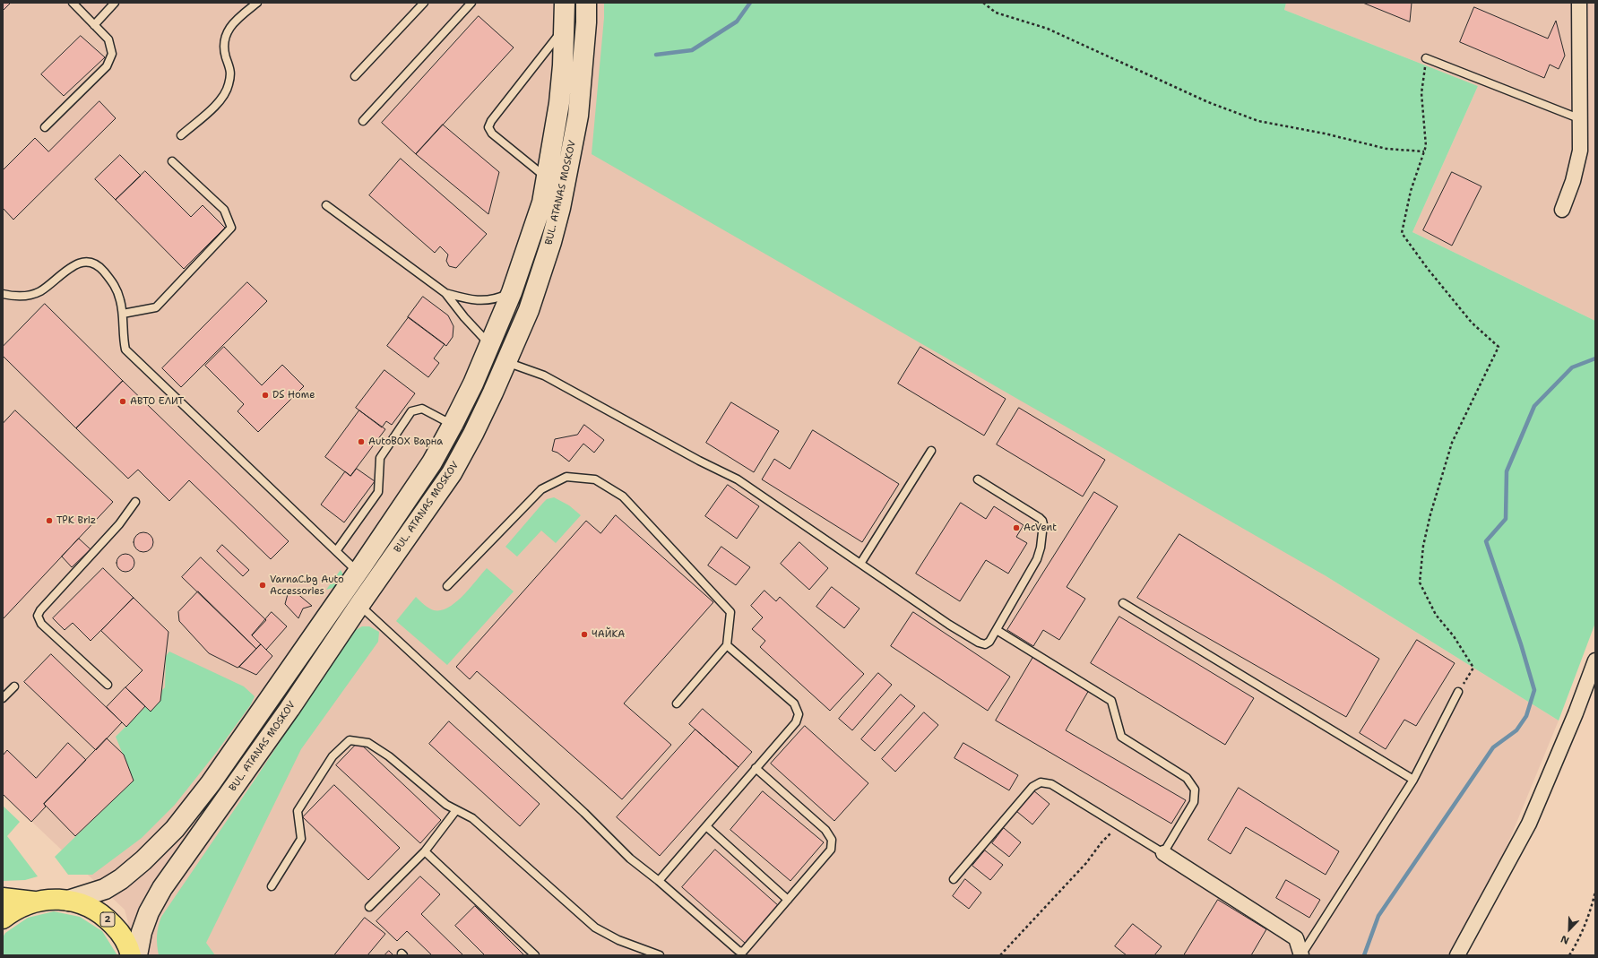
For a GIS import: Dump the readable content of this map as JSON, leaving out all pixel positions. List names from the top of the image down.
{
  "streets": {
    "main road": ["BUL. ATANAS MOSKOV", "2"]
  },
  "crossings": [
    ["BUL. ATANAS MOSKOV", "2"]
  ],
  "places": [
    "DS Home",
    "АВТО ЕЛИТ",
    "AutoBOX Варна",
    "TPK Briz",
    "AcVent",
    "VarnaC.bg Auto Accessories",
    "ЧАЙКА"
  ],
  "north": "bottom left"
}
